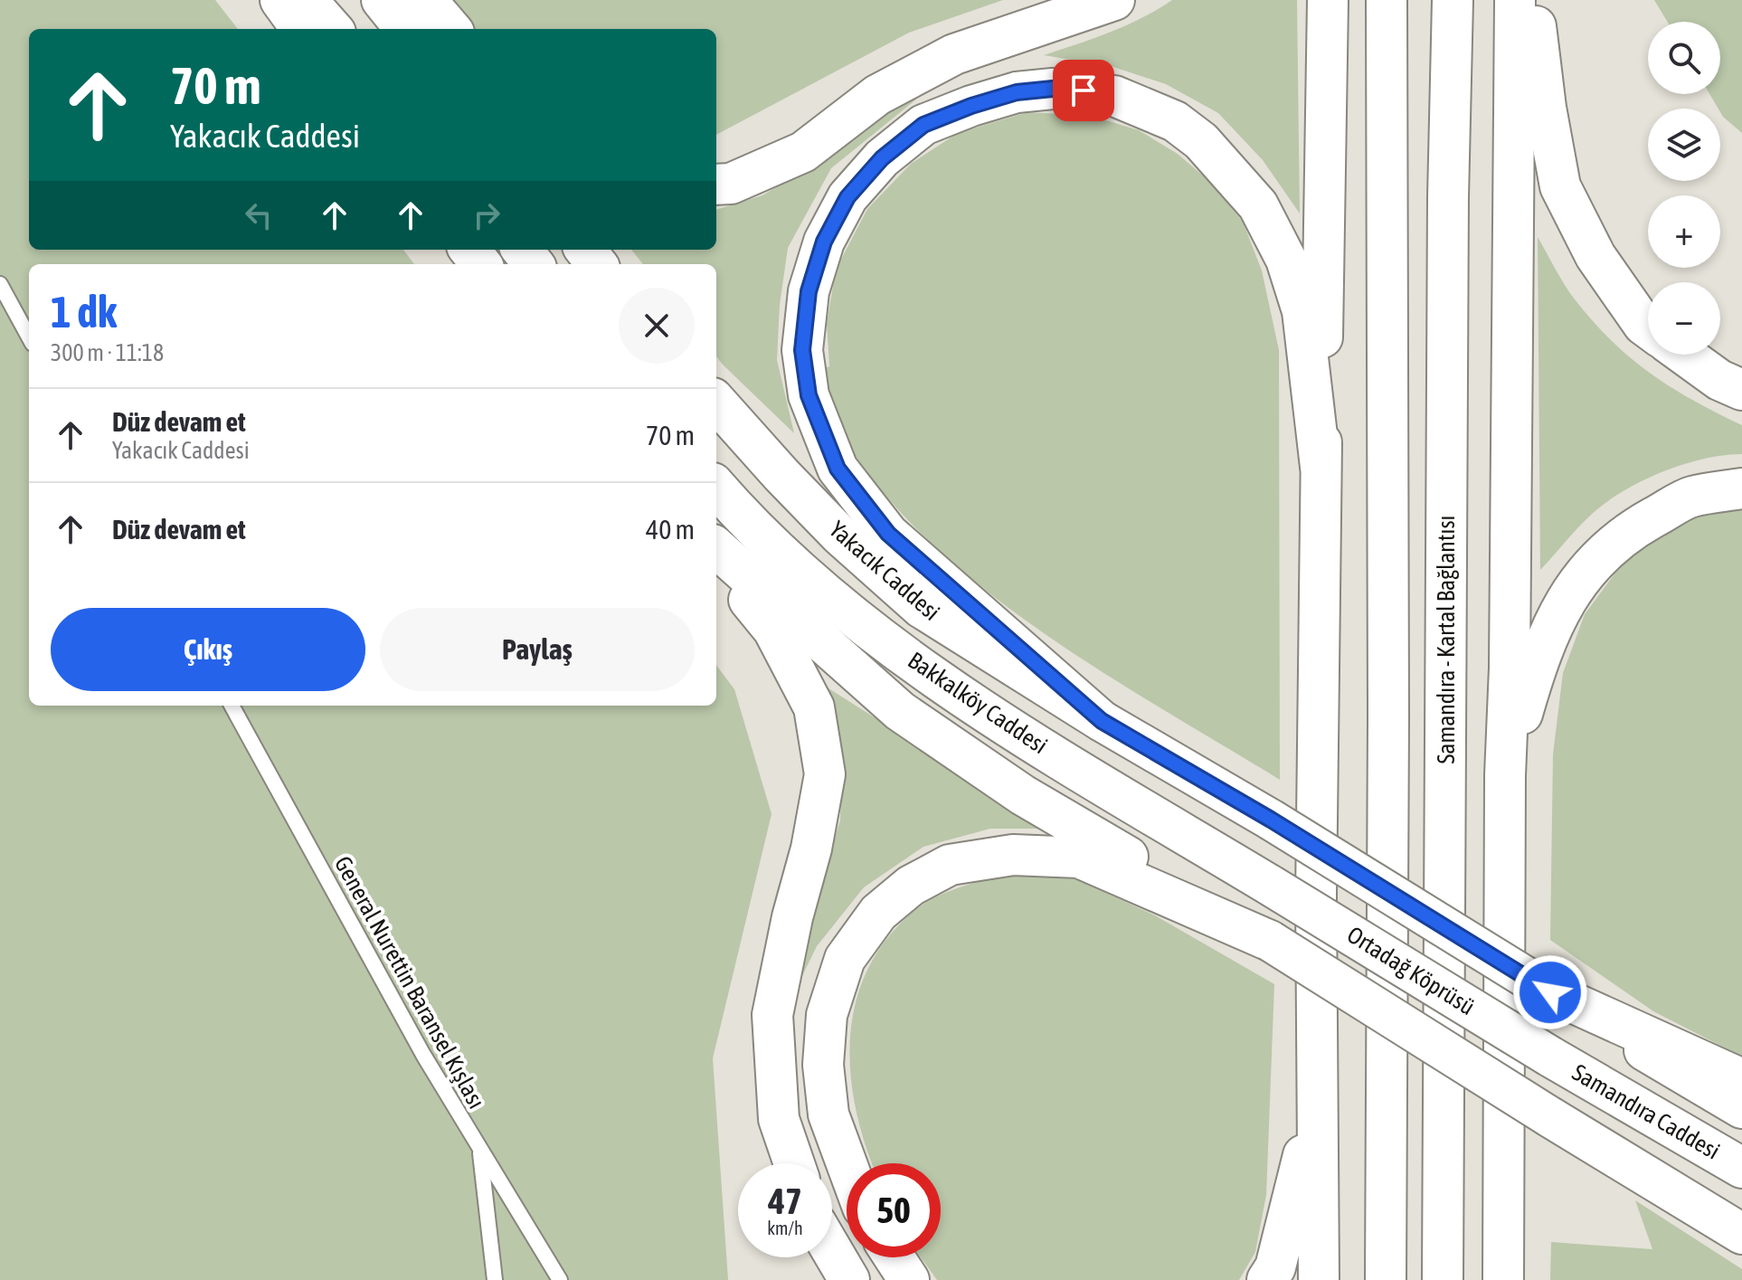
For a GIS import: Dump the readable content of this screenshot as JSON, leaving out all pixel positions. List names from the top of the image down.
{
  "streets": {
    "main road": [
      "Yakacık Caddesi",
      "Samandıra - Kartal Bağlantısı",
      "Bakkalköy Caddesi",
      "Ortadağ Köprüsü",
      "Samandıra Caddesi"
    ],
    "lane": ["General Nurettin Baransel Kışlası"]
  },
  "crossings": [
    ["Bakkalköy Caddesi", "Ortadağ Köprüsü"],
    ["Ortadağ Köprüsü", "Samandıra Caddesi"]
  ],
  "page": {
    "map_buttons": ["+", "−"],
    "turn": ["70 m", "Yakacık Caddesi"],
    "heading": ["1 dk", "300 m · 11:18"],
    "list": [
      {
        "name": "Düz devam et",
        "note": "Yakacık Caddesi",
        "value": "70 m"
      },
      {
        "name": "Düz devam et",
        "value": "40 m"
      }
    ],
    "buttons": ["Çıkış", "Paylaş"],
    "speed": "47 km/h",
    "limit": "50"
  }
}
